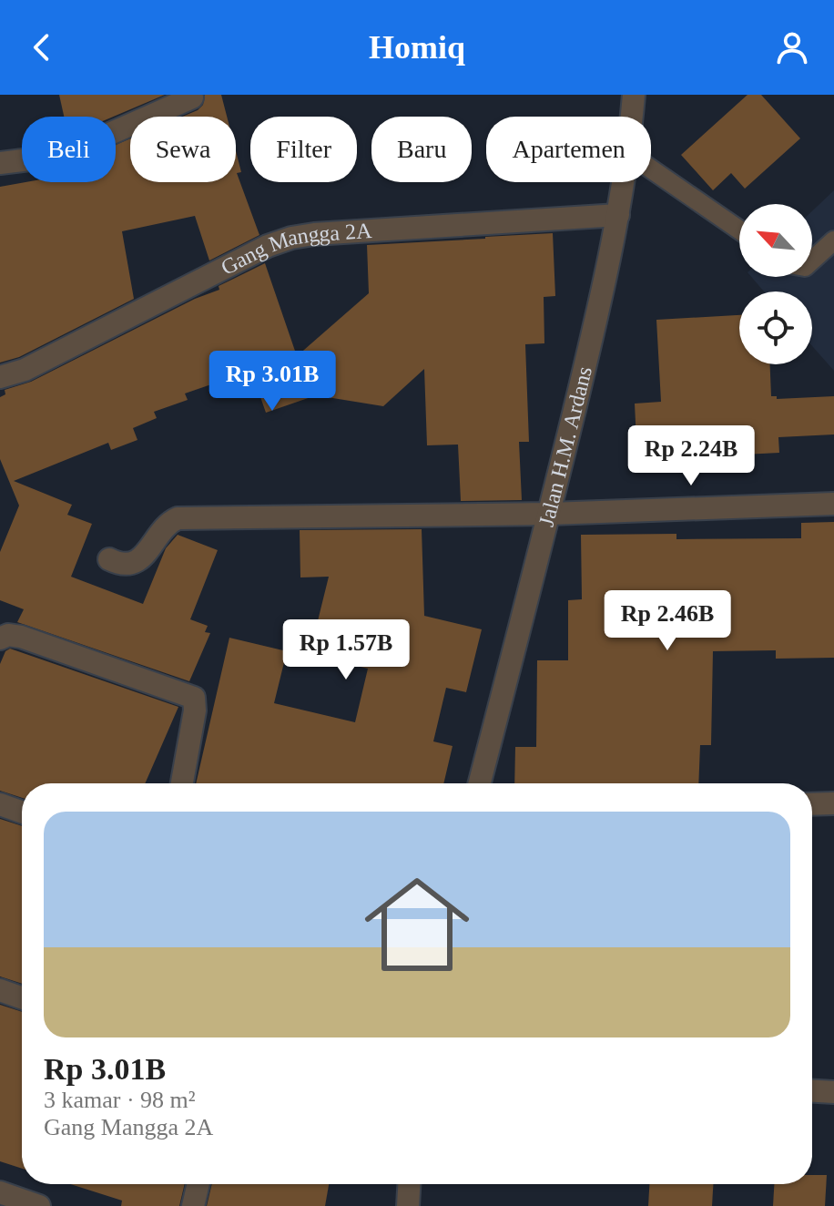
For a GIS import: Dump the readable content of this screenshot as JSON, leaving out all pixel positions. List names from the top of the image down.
{
  "streets": {
    "street": ["Gang Mangga 2A", "Jalan H.M. Ardans"]
  },
  "crossings": [
    ["Gang Mangga 2A", "Jalan H.M. Ardans"]
  ],
  "north": "top left",
  "page": {
    "header": "Homiq",
    "chip": [
      "Beli",
      "Sewa",
      "Filter",
      "Baru",
      "Apartemen"
    ],
    "price": [
      "Rp 3.01B",
      "Rp 2.24B",
      "Rp 2.46B",
      "Rp 1.57B"
    ],
    "list": [
      {
        "name": "Rp 3.01B",
        "note": "3 kamar · 98 m² · Gang Mangga 2A"
      }
    ]
  }
}
